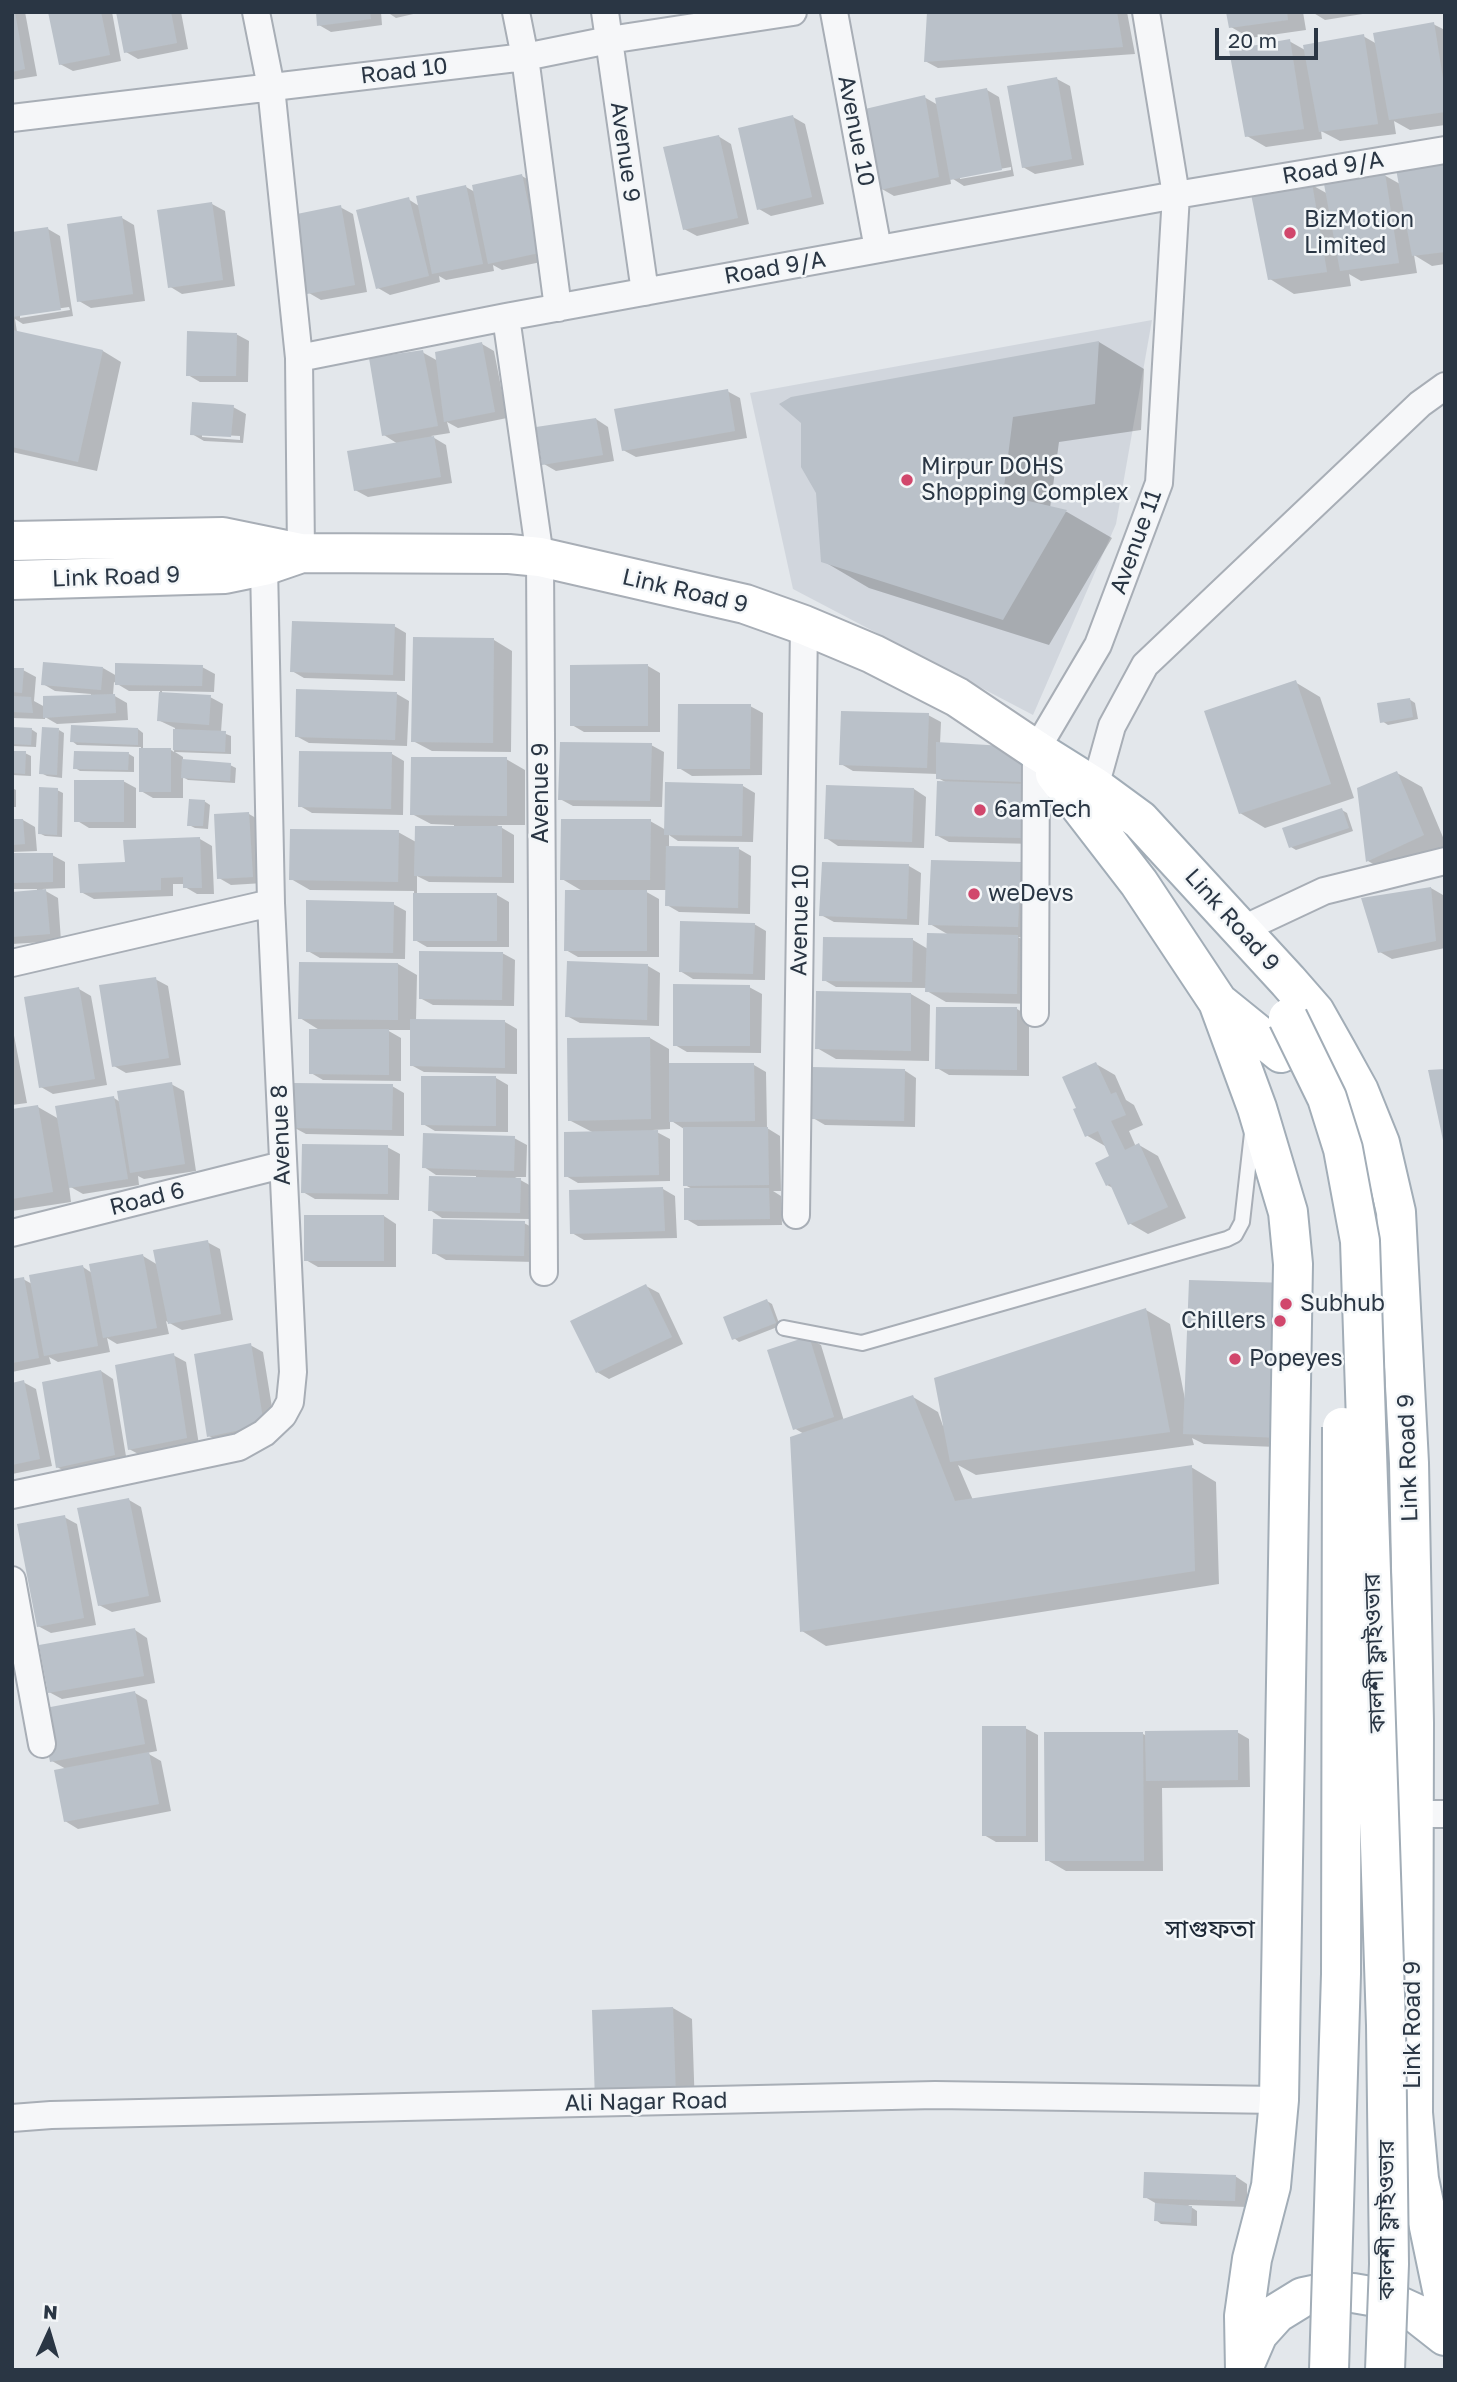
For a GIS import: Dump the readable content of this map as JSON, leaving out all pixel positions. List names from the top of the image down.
{
  "streets": {
    "main road": ["Link Road 9", "কালশী ফ্লাইওভার"],
    "street": [
      "Road 10",
      "Avenue 10",
      "Avenue 9",
      "Road 9/A",
      "Avenue 11",
      "Avenue 8",
      "Road 6",
      "Ali Nagar Road"
    ]
  },
  "crossings": [
    ["Road 10", "Avenue 9"],
    ["Avenue 10", "Road 9/A"],
    ["Avenue 10", "Link Road 9"],
    ["Avenue 9", "Road 9/A"],
    ["Avenue 9", "Link Road 9"],
    ["Road 9/A", "Avenue 11"],
    ["Avenue 11", "Link Road 9"],
    ["Link Road 9", "Avenue 8"],
    ["Link Road 9", "কালশী ফ্লাইওভার"],
    ["Link Road 9", "Ali Nagar Road"],
    ["Avenue 8", "Road 6"]
  ],
  "districts": ["সাগুফতা"],
  "places": [
    "BizMotion Limited",
    "Mirpur DOHS Shopping Complex",
    "6amTech",
    "weDevs",
    "Subhub",
    "Chillers",
    "Popeyes"
  ],
  "scale_bar": "20 m",
  "north": "top"
}
